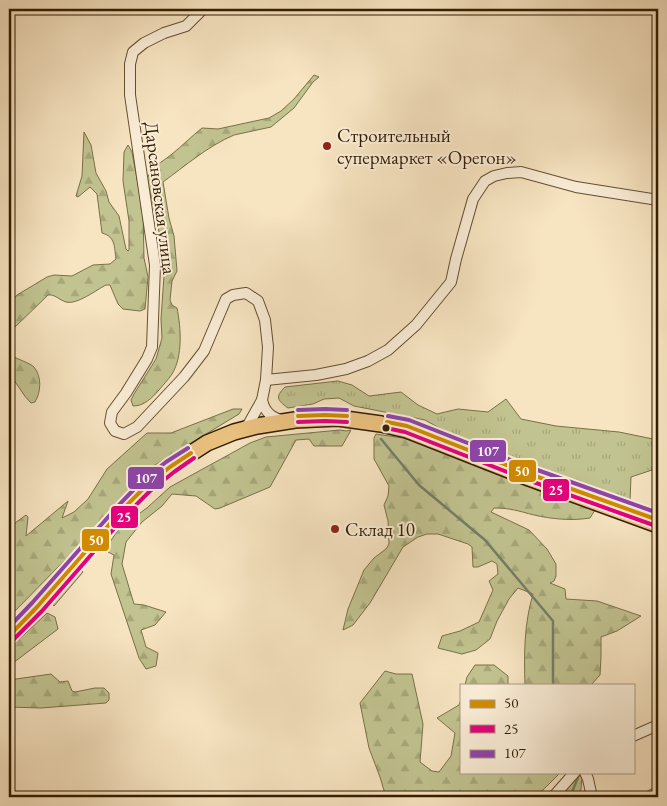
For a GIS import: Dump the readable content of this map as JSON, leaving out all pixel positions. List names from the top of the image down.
{
  "streets": {
    "street": ["Дарсановская улица"]
  },
  "places": ["Строительный супермаркет «Орегон»", "Склад 10"],
  "lines": ["transit line 107", "transit line 50", "transit line 25"],
  "legend": ["50", "25", "107"]
}
